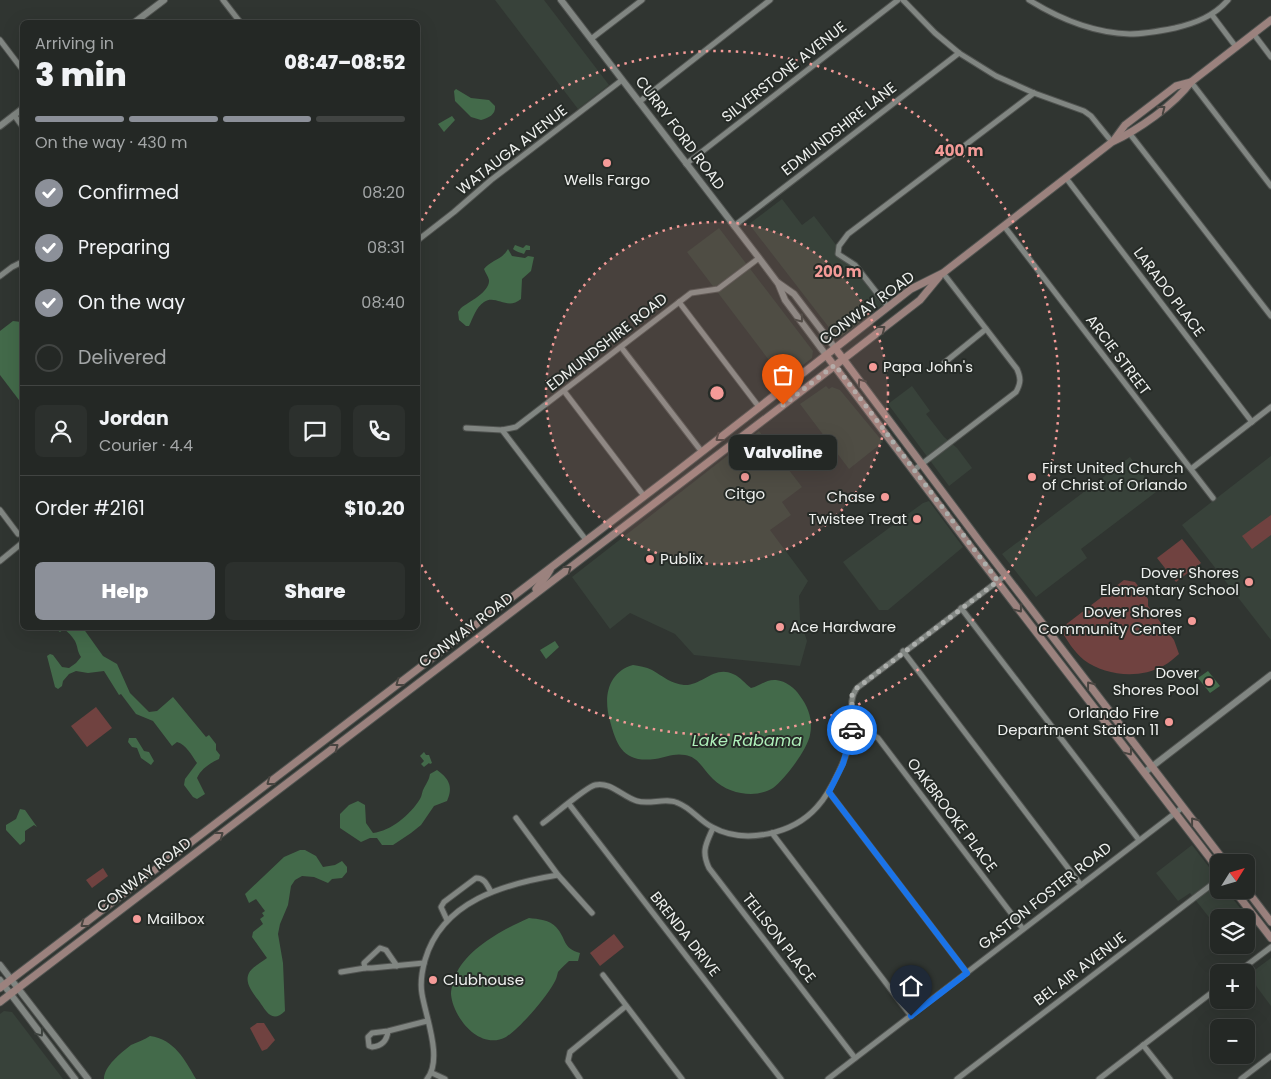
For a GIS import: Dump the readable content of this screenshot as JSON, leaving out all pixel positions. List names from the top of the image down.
{
  "streets": {
    "main road": ["CURRY FORD ROAD", "CONWAY ROAD"],
    "street": [
      "SILVERSTONE AVENUE",
      "EDMUNDSHIRE LANE",
      "WATAUGA AVENUE",
      "LARADO PLACE",
      "EDMUNDSHIRE ROAD",
      "ARCIE STREET",
      "OAKBROOKE PLACE",
      "GASTON FOSTER ROAD",
      "BRENDA DRIVE",
      "TELLSON PLACE",
      "BEL AIR AVENUE"
    ]
  },
  "crossings": [
    ["SILVERSTONE AVENUE", "CURRY FORD ROAD"],
    ["EDMUNDSHIRE LANE", "CURRY FORD ROAD"],
    ["CURRY FORD ROAD", "WATAUGA AVENUE"],
    ["CURRY FORD ROAD", "CONWAY ROAD"],
    ["CURRY FORD ROAD", "EDMUNDSHIRE ROAD"],
    ["CURRY FORD ROAD", "GASTON FOSTER ROAD"],
    ["LARADO PLACE", "CONWAY ROAD"],
    ["CONWAY ROAD", "ARCIE STREET"],
    ["OAKBROOKE PLACE", "GASTON FOSTER ROAD"],
    ["GASTON FOSTER ROAD", "TELLSON PLACE"]
  ],
  "water": ["Lake Rabama"],
  "places": [
    "Wells Fargo",
    "Papa John's",
    "Valvoline",
    "Citgo",
    "First United Church of Christ of Orlando",
    "Chase",
    "Twistee Treat",
    "Publix",
    "Dover Shores Elementary School",
    "Dover Shores Community Center",
    "Ace Hardware",
    "Dover Shores Pool",
    "Orlando Fire Department Station 11",
    "Mailbox",
    "Clubhouse"
  ],
  "north": "top right",
  "page": {
    "heading": ["3 min", "Arriving in", "08:47–08:52"],
    "panel": [
      "Jordan",
      "Courier · 4.4",
      "Order #2161",
      "$10.20"
    ],
    "bar": "On the way · 430 m",
    "list": [
      ["Confirmed", "08:20"],
      ["Preparing", "08:31"],
      ["On the way", "08:40"],
      "Delivered"
    ],
    "bubble": "Valvoline",
    "buttons": ["Help", "Share"],
    "map_buttons": ["+", "−"]
  },
  "rings": ["400 m", "200 m"]
}
